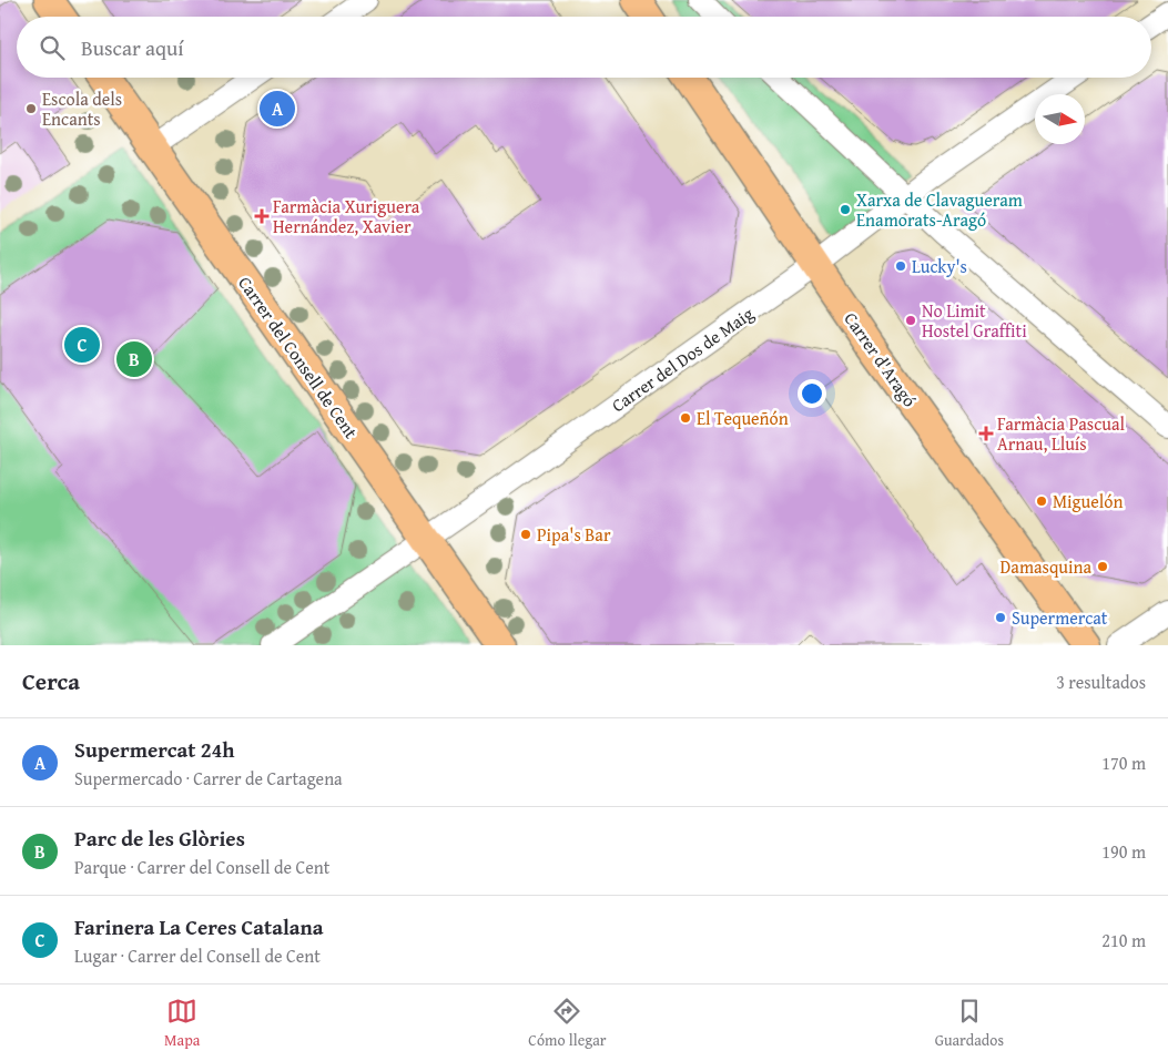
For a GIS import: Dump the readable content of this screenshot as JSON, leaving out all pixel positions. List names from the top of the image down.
{
  "streets": {
    "main road": ["Carrer del Consell de Cent", "Carrer d'Aragó"],
    "street": ["Carrer del Dos de Maig"]
  },
  "crossings": [
    ["Carrer del Consell de Cent", "Carrer del Dos de Maig"],
    ["Carrer del Dos de Maig", "Carrer d'Aragó"]
  ],
  "places": {
    "other": [
      "Escola dels Encants",
      "Xarxa de Clavagueram Enamorats-Aragó",
      "Lucky's",
      "No Limit Hostel Graffiti",
      "El Tequeñón",
      "Miguelón",
      "Pipa's Bar",
      "Damasquina",
      "Supermercat"
    ],
    "health": ["Farmàcia Xuriguera Hernández, Xavier", "Farmàcia Pascual Arnau, Lluís"]
  },
  "north": "right",
  "page": {
    "search": "Buscar aquí",
    "pins": ["A", "C", "B"],
    "heading": ["Cerca", "3 resultados"],
    "list": [
      {
        "mark": "A",
        "name": "Supermercat 24h",
        "note": "Supermercado · Carrer de Cartagena",
        "value": "170 m"
      },
      {
        "mark": "B",
        "name": "Parc de les Glòries",
        "note": "Parque · Carrer del Consell de Cent",
        "value": "190 m"
      },
      {
        "mark": "C",
        "name": "Farinera La Ceres Catalana",
        "note": "Lugar · Carrer del Consell de Cent",
        "value": "210 m"
      }
    ],
    "nav": ["Mapa", "Cómo llegar", "Guardados"]
  }
}
